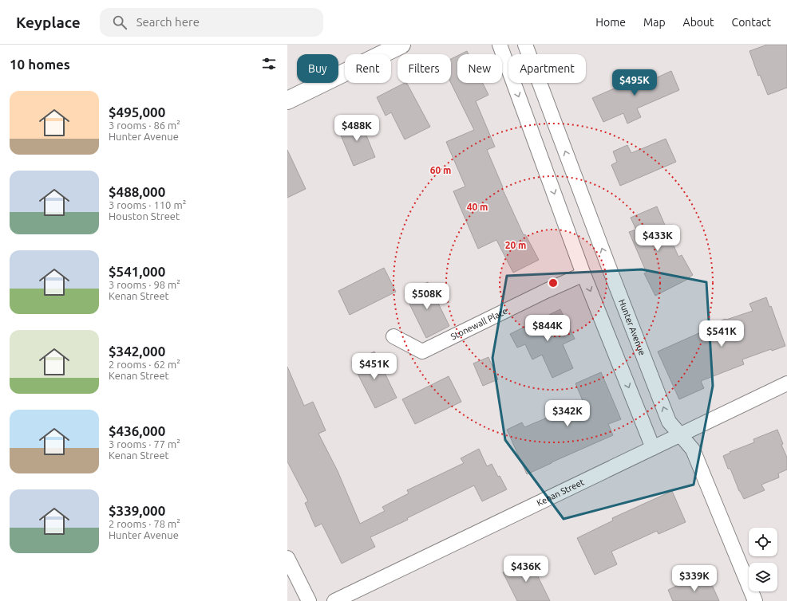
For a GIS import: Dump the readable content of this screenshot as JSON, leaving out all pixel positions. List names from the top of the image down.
{
  "streets": {
    "street": ["Stonewall Place", "Hunter Avenue", "Kenan Street"]
  },
  "crossings": [
    ["Hunter Avenue", "Kenan Street"]
  ],
  "page": {
    "header": "Keyplace",
    "search": "Search here",
    "nav": [
      "Home",
      "Map",
      "About",
      "Contact"
    ],
    "heading": "10 homes",
    "chip": [
      "Buy",
      "Rent",
      "Filters",
      "New",
      "Apartment"
    ],
    "price": [
      "$495K",
      "$488K",
      "$433K",
      "$508K",
      "$844K",
      "$541K",
      "$451K",
      "$342K",
      "$436K",
      "$339K"
    ],
    "list": [
      {
        "name": "$495,000",
        "note": "3 rooms · 86 m² · Hunter Avenue"
      },
      {
        "name": "$488,000",
        "note": "3 rooms · 110 m² · Houston Street"
      },
      {
        "name": "$541,000",
        "note": "3 rooms · 98 m² · Kenan Street"
      },
      {
        "name": "$342,000",
        "note": "2 rooms · 62 m² · Kenan Street"
      },
      {
        "name": "$436,000",
        "note": "3 rooms · 77 m² · Kenan Street"
      },
      {
        "name": "$339,000",
        "note": "2 rooms · 78 m² · Hunter Avenue"
      }
    ]
  },
  "rings": ["60 m", "40 m", "20 m"]
}
